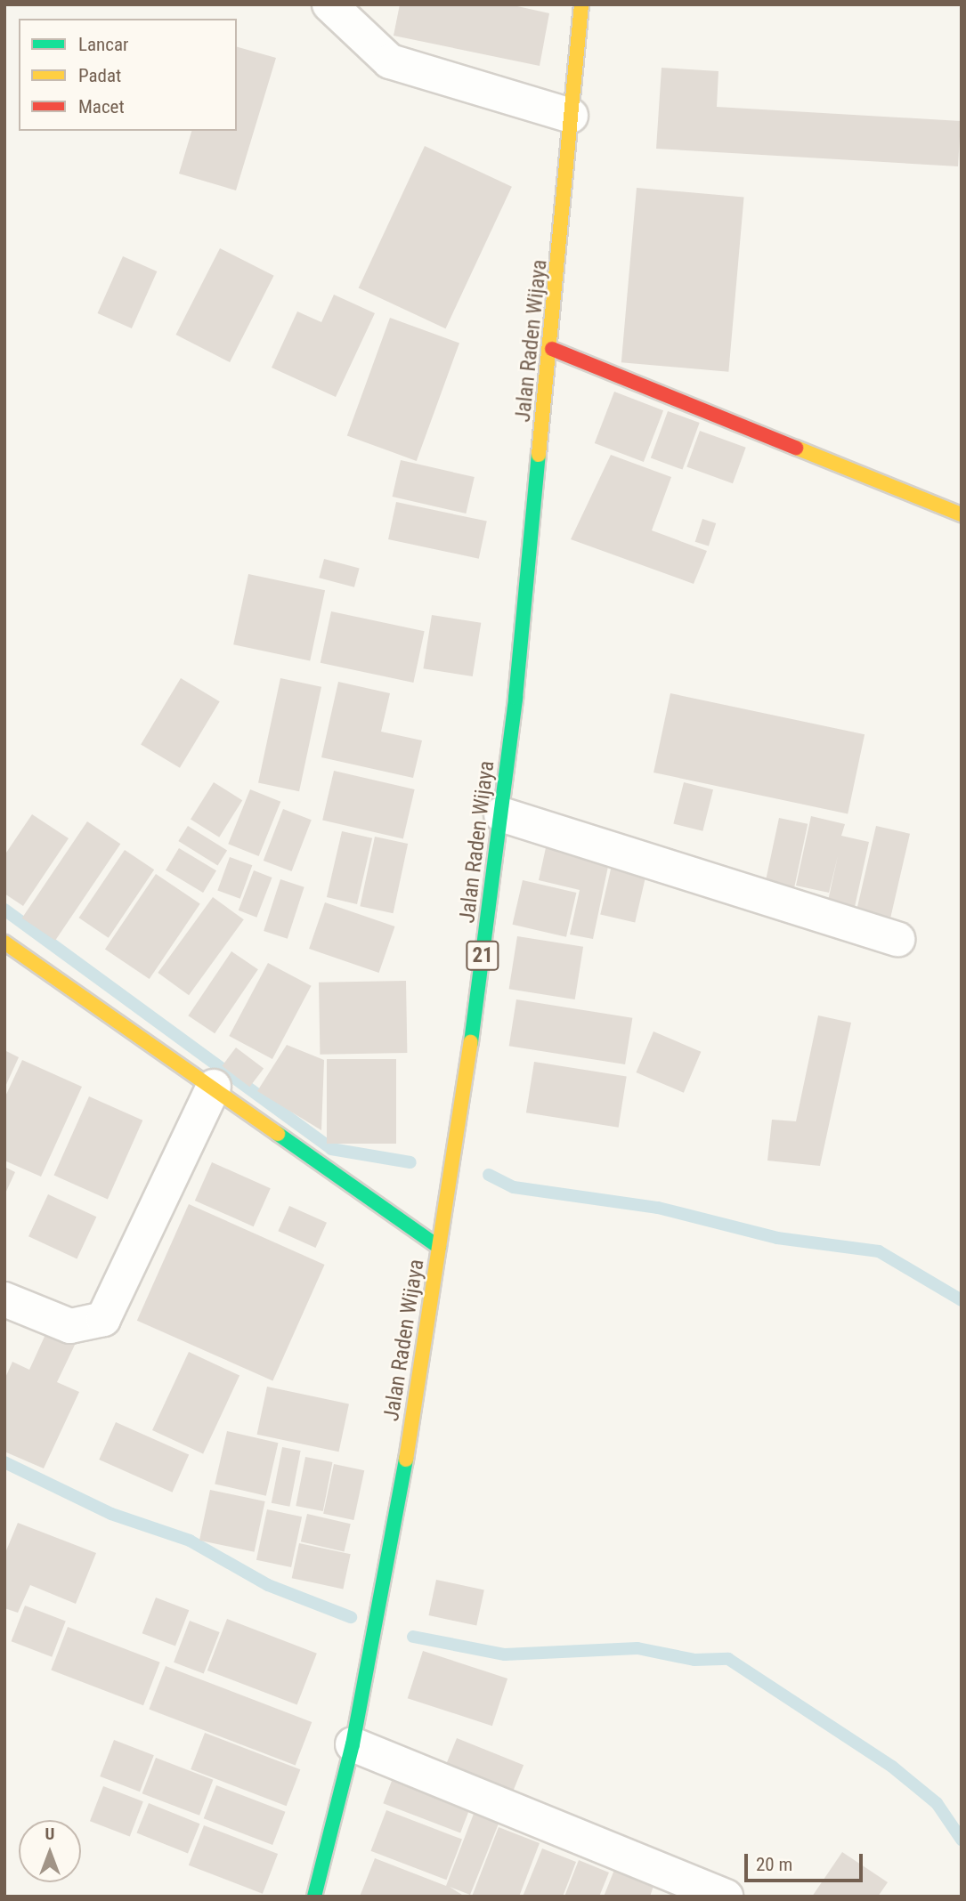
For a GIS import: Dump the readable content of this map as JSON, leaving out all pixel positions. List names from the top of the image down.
{
  "streets": {
    "main road": ["Jalan Raden Wijaya", "21"]
  },
  "legend": ["Lancar", "Padat", "Macet"],
  "scale_bar": "20 m",
  "north": "top"
}
